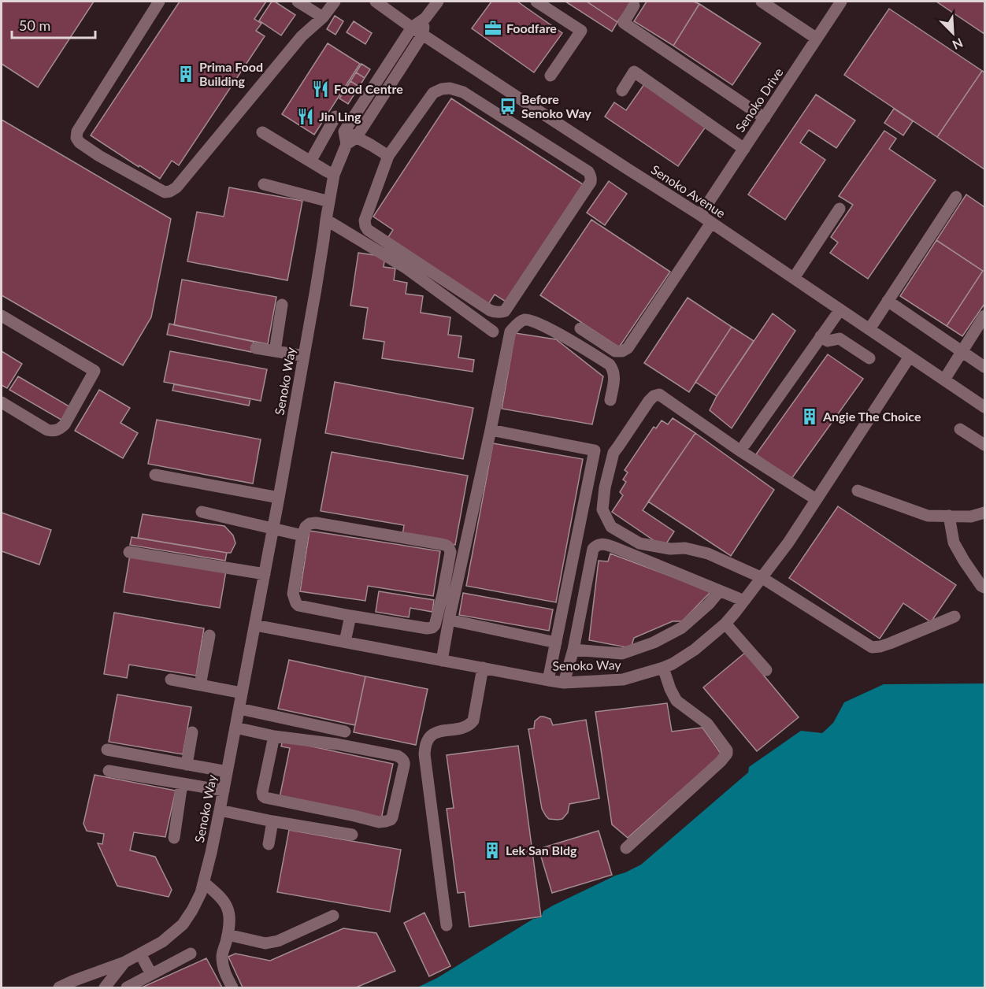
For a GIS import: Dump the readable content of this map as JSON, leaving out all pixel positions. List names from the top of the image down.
{
  "streets": {
    "street": ["Senoko Drive", "Senoko Avenue", "Senoko Way"]
  },
  "crossings": [
    ["Senoko Drive", "Senoko Avenue"],
    ["Senoko Avenue", "Senoko Way"]
  ],
  "places": {
    "office": ["Foodfare"],
    "building": ["Prima Food Building", "Angie The Choice", "Lek San Bldg"],
    "restaurant": ["Food Centre", "Jin Ling"],
    "bus stop": ["Before Senoko Way"]
  },
  "scale_bar": "50 m",
  "north": "bottom right"
}
